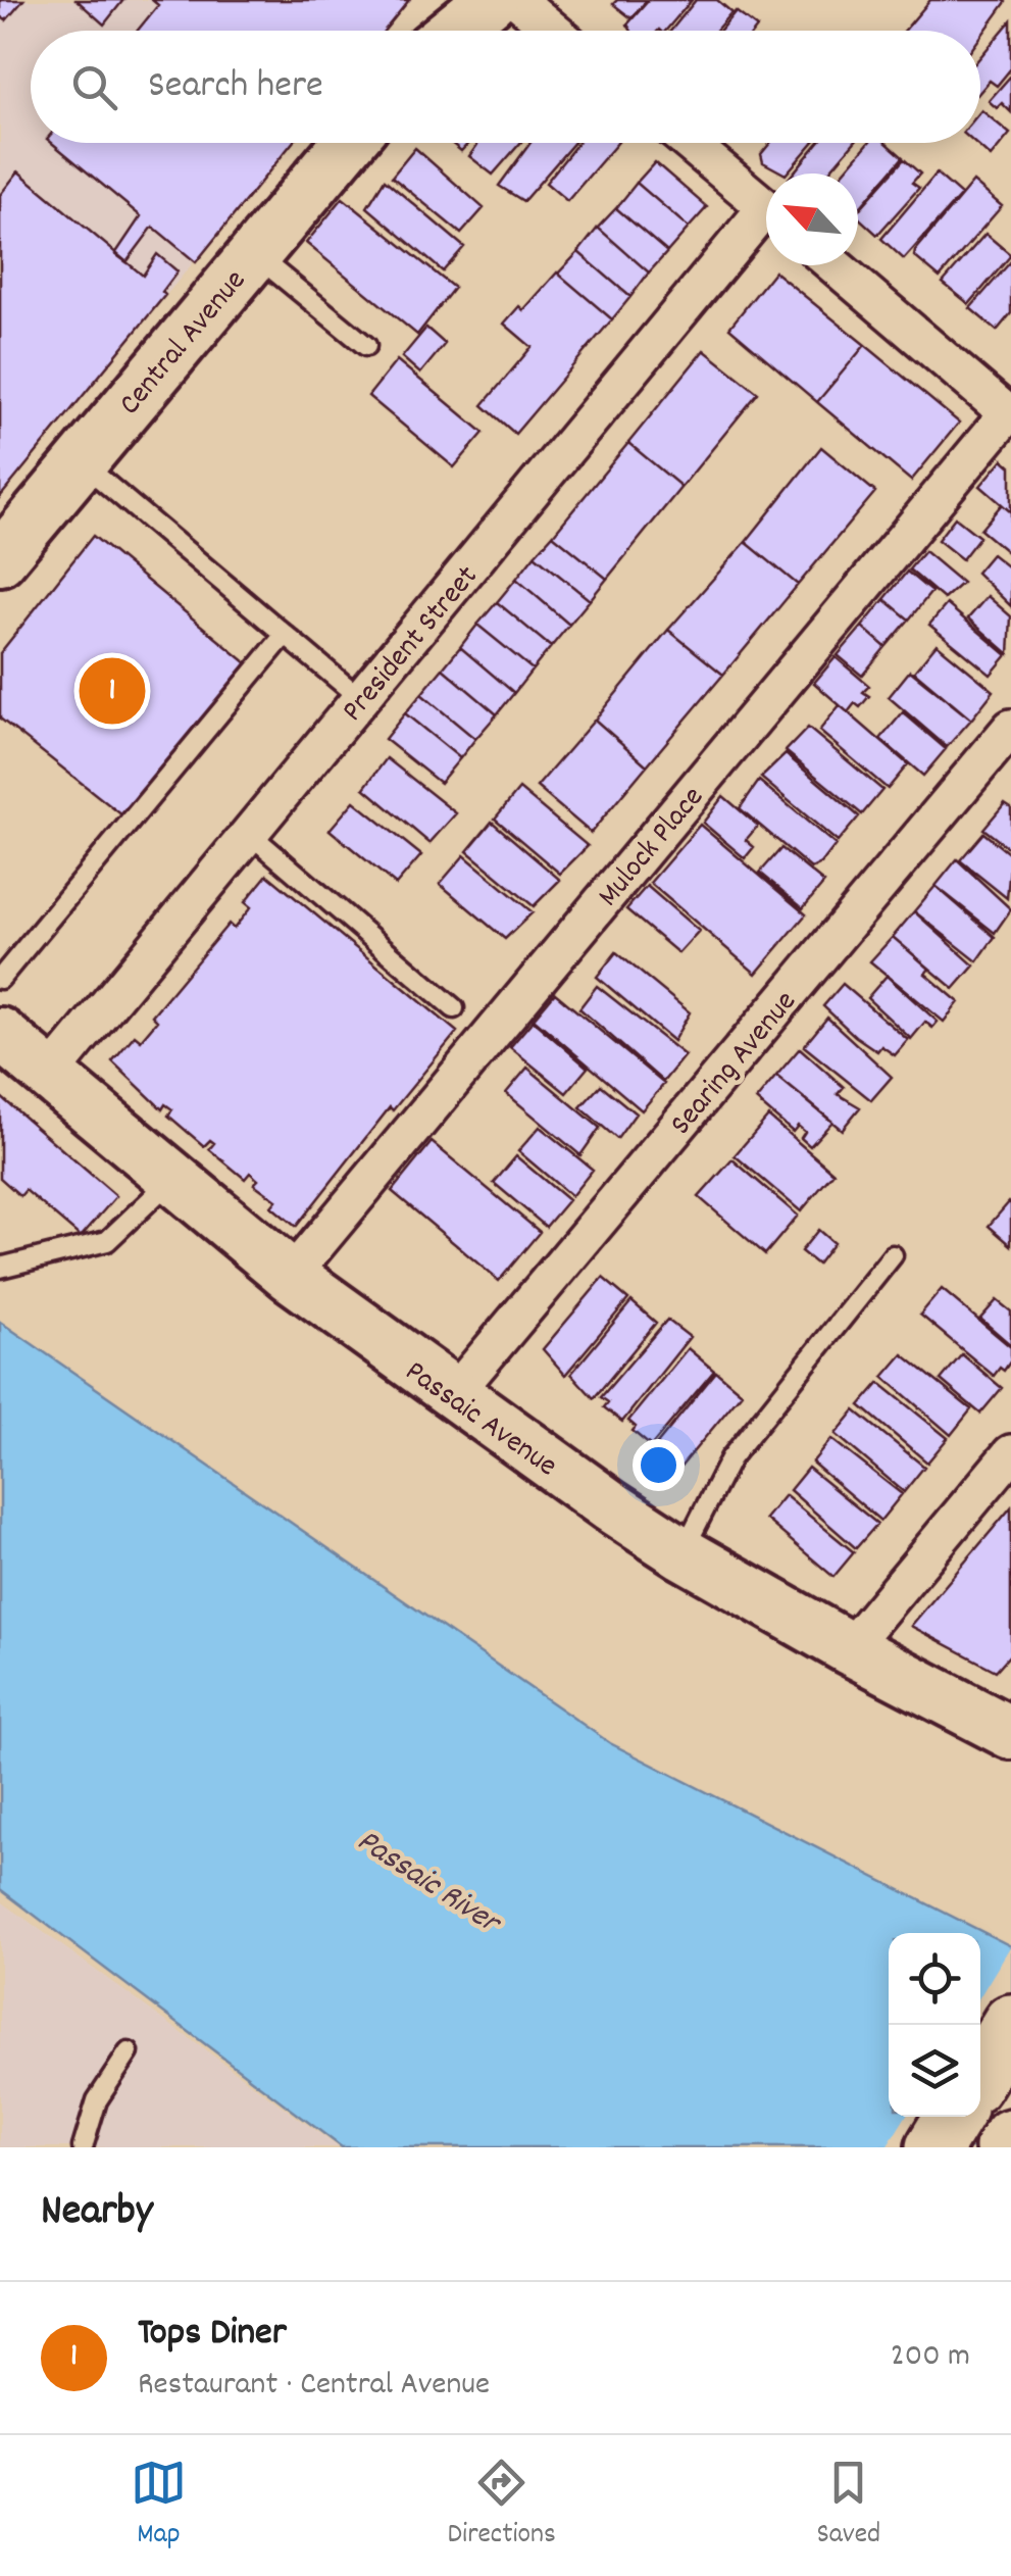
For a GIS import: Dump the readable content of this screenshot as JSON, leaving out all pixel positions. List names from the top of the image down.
{
  "streets": {
    "main road": ["Central Avenue", "Passaic Avenue"],
    "street": ["President Street", "Mulock Place", "Searing Avenue"]
  },
  "crossings": [
    ["President Street", "Passaic Avenue"],
    ["Mulock Place", "Passaic Avenue"],
    ["Searing Avenue", "Passaic Avenue"]
  ],
  "water": ["Passaic River"],
  "north": "top left",
  "page": {
    "search": "Search here",
    "pins": "1",
    "heading": "Nearby",
    "list": [
      {
        "mark": "1",
        "name": "Tops Diner",
        "note": "Restaurant · Central Avenue",
        "value": "200 m"
      }
    ],
    "nav": ["Map", "Directions", "Saved"]
  }
}
